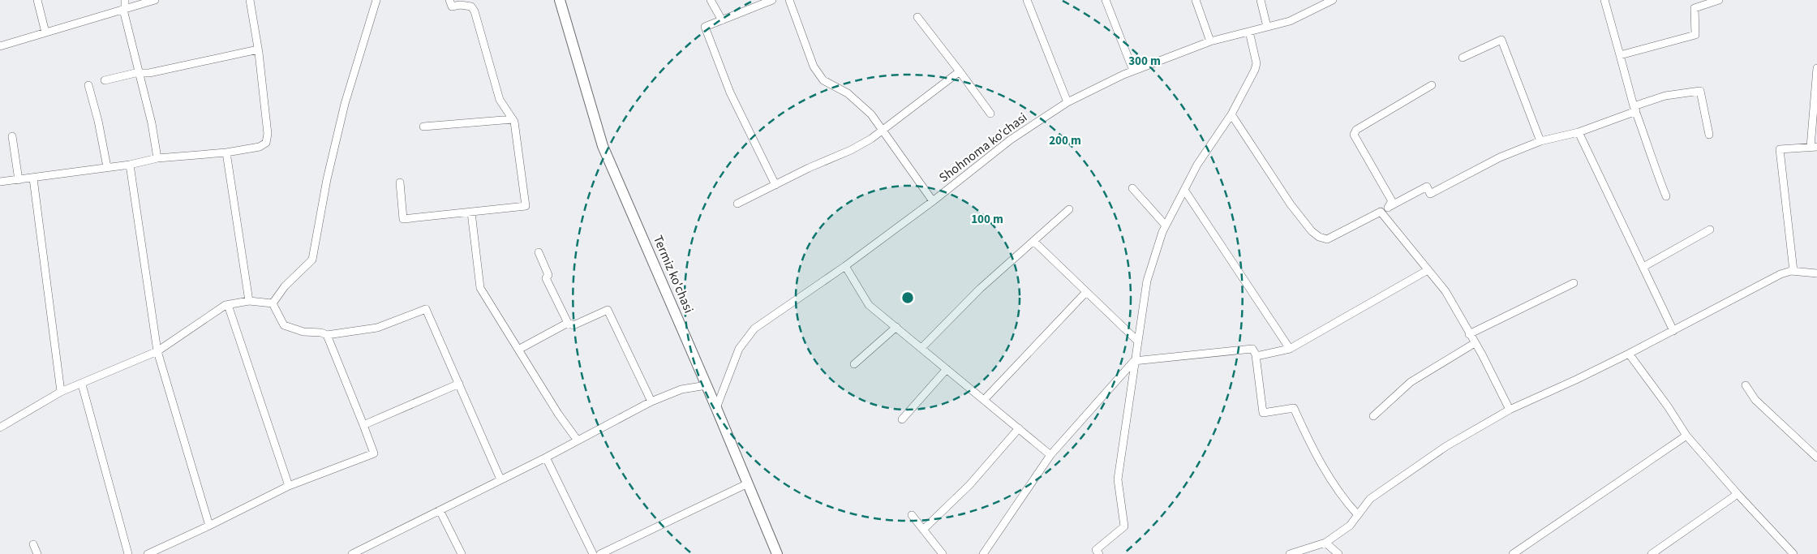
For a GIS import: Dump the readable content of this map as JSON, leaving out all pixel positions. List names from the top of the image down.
{
  "streets": {
    "main road": ["Termiz ko'chasi"],
    "street": ["Shohnoma ko'chasi"]
  },
  "crossings": [
    ["Shohnoma ko'chasi", "Termiz ko'chasi"]
  ],
  "rings": ["300 m", "200 m", "100 m"]
}
